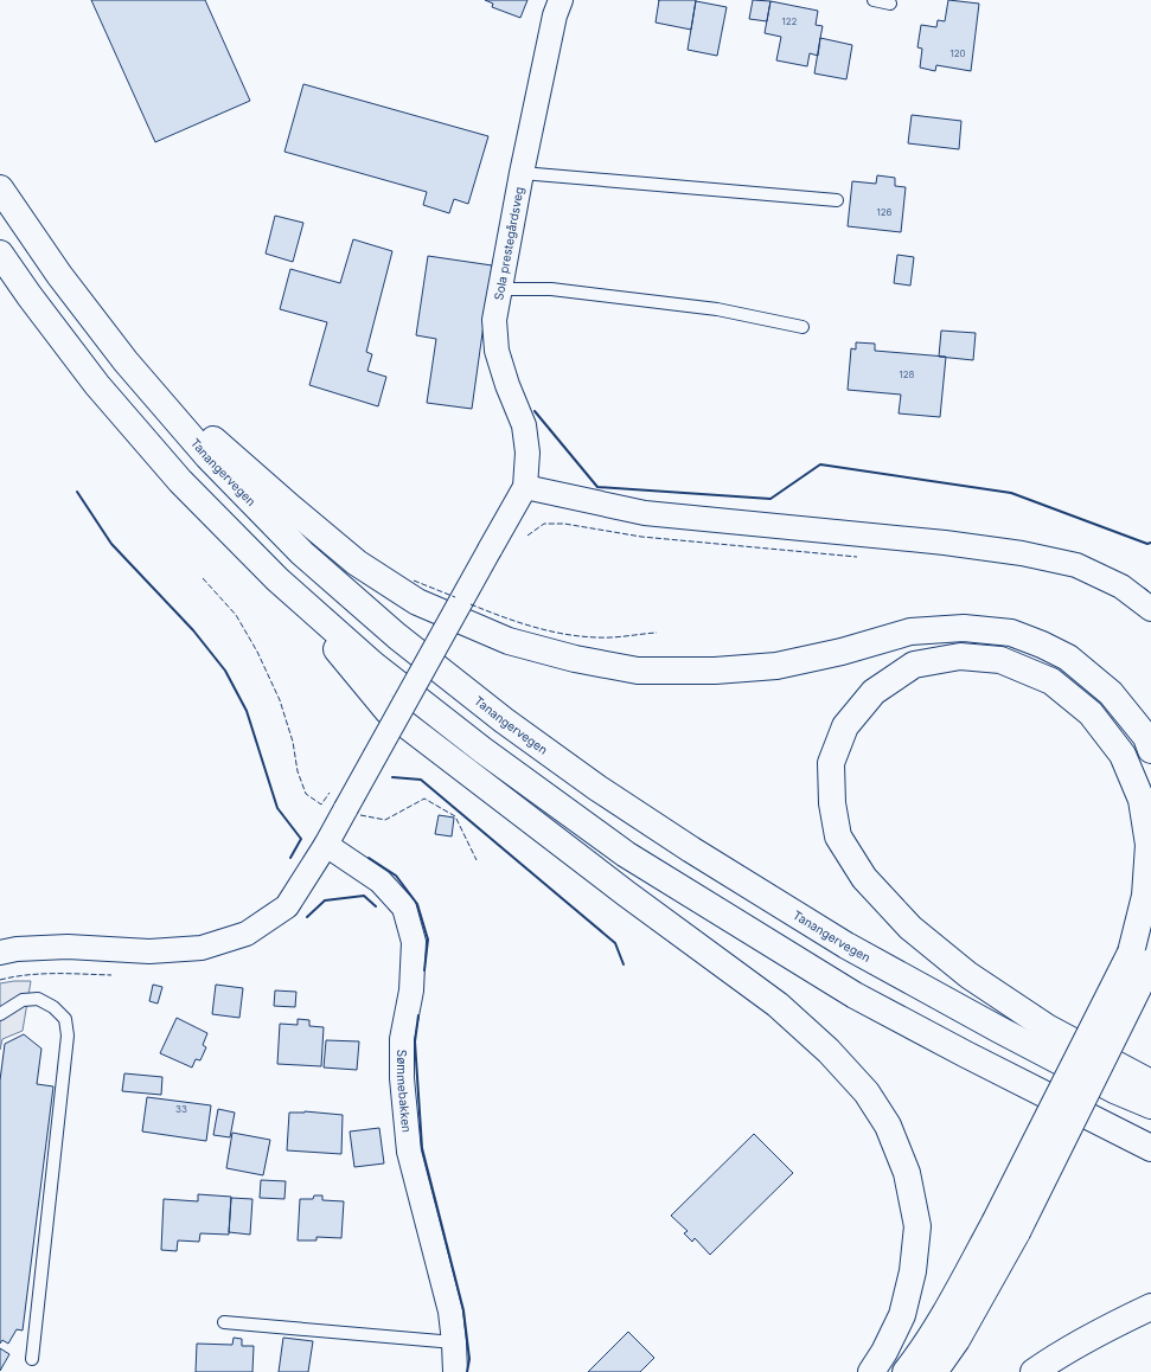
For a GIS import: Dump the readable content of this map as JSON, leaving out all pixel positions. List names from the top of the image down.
{
  "streets": {
    "highway": ["Tanangervegen"],
    "street": ["Sola prestegårdsveg", "Sømmebakken"]
  },
  "house_numbers": [
    "122",
    "120",
    "126",
    "128",
    "33"
  ]
}
